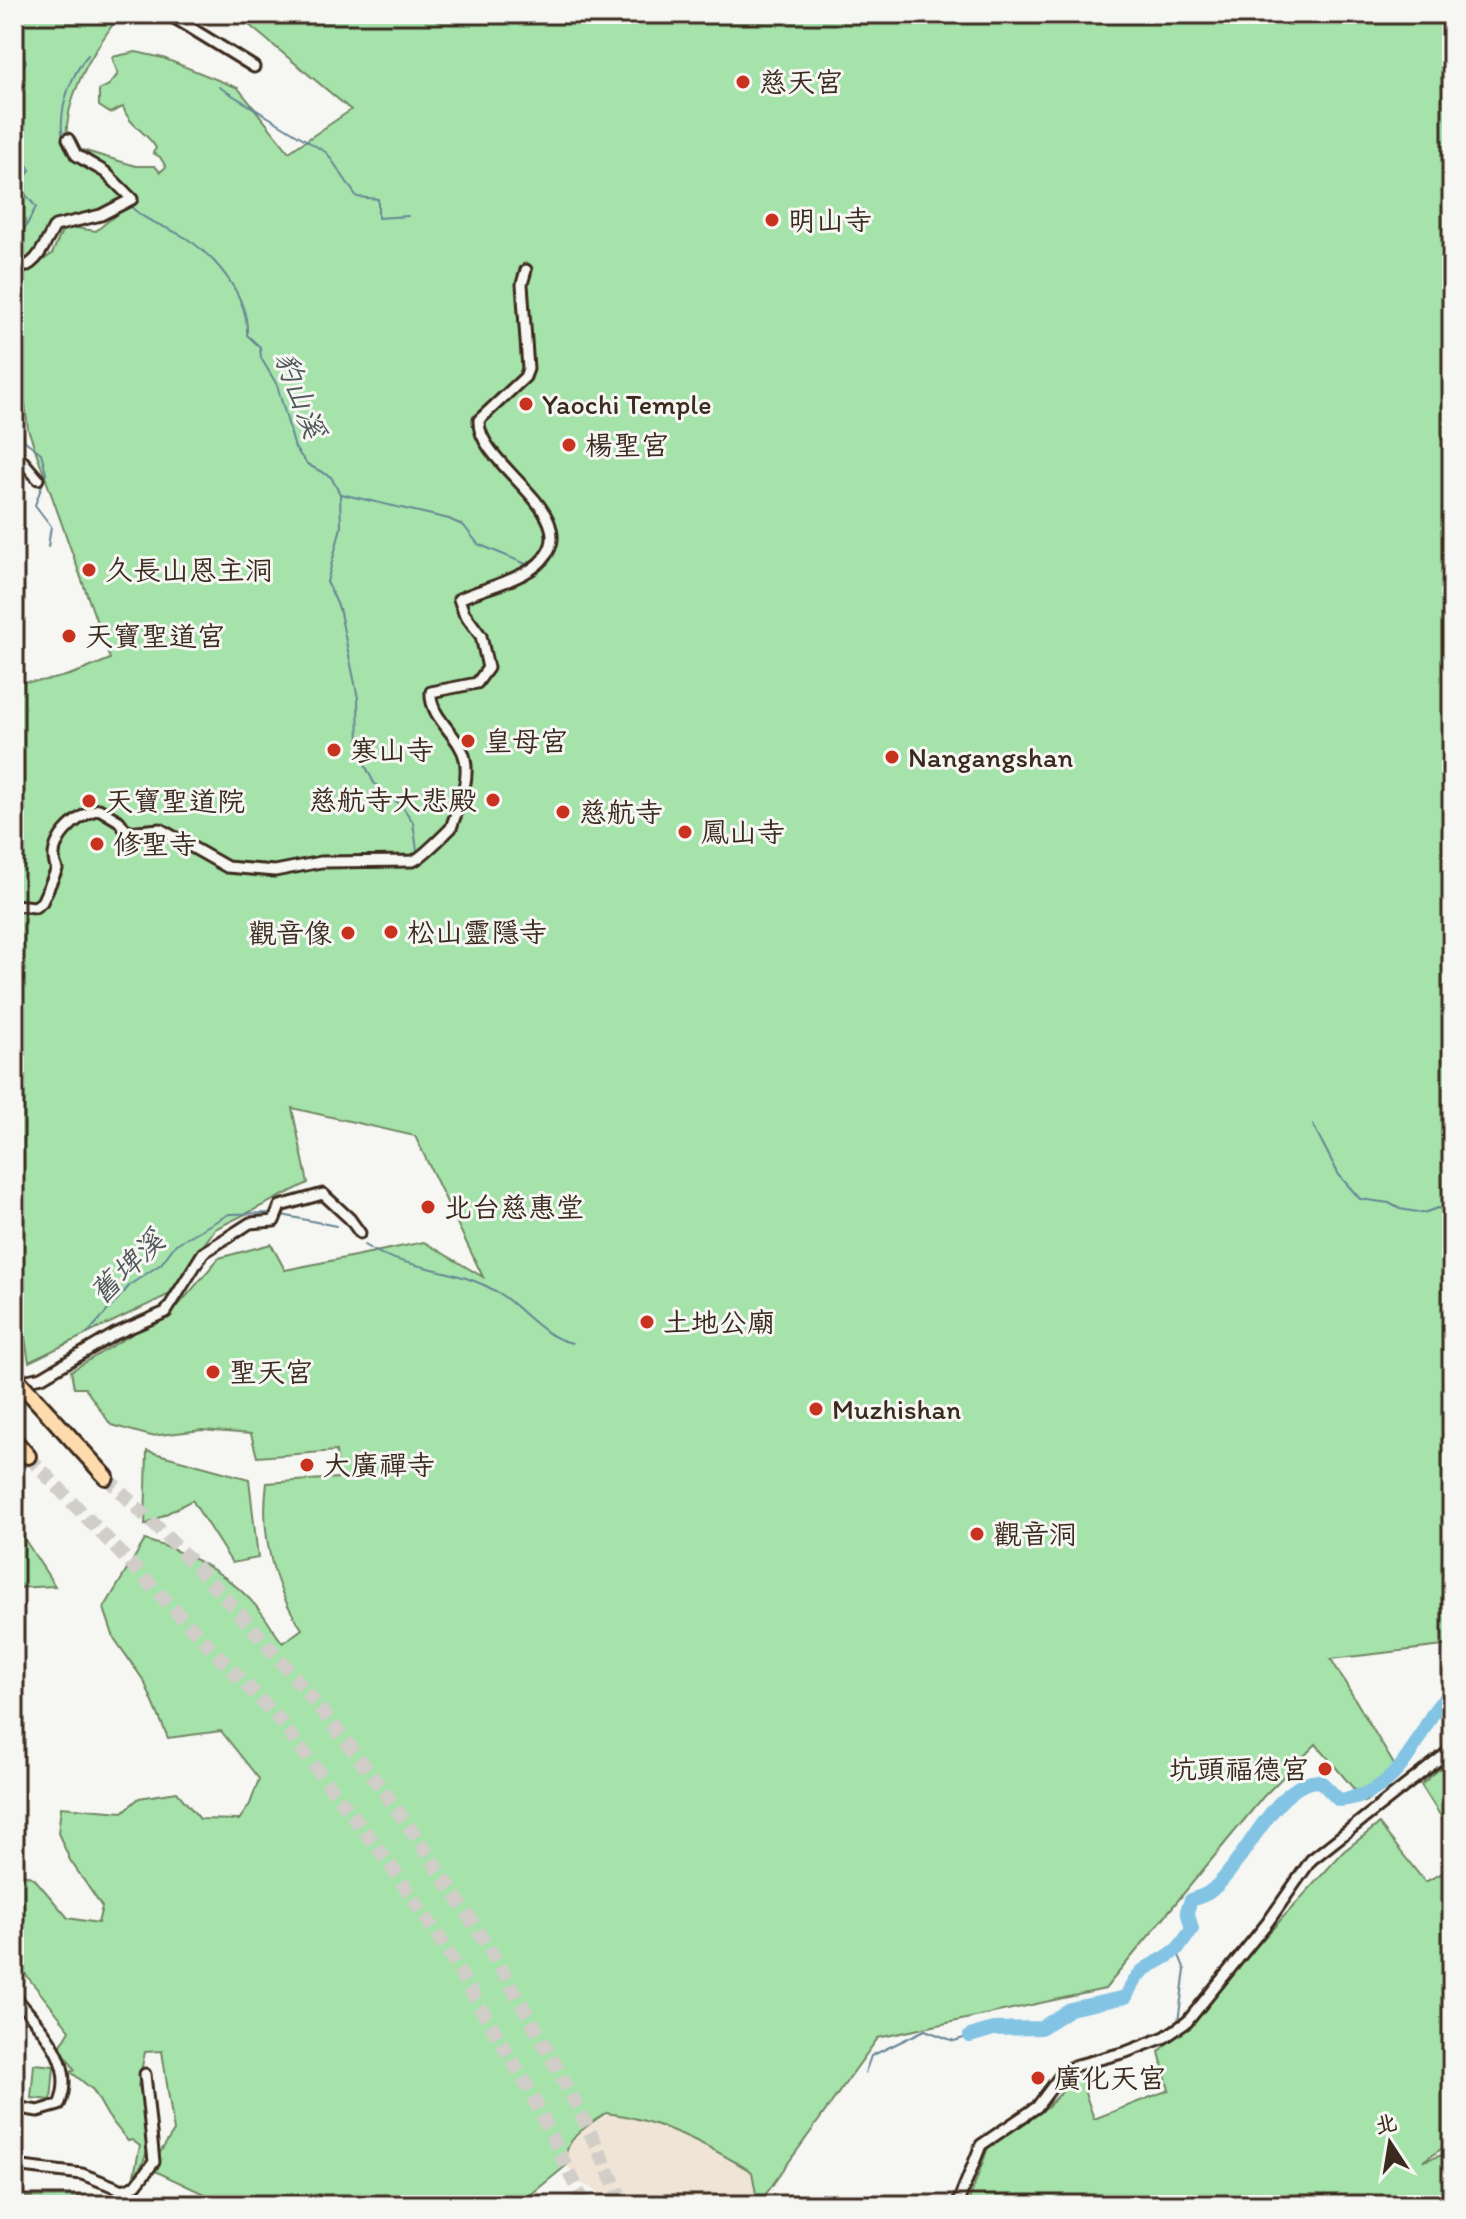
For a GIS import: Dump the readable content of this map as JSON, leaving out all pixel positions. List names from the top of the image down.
{
  "water": ["豹山溪", "舊埤溪"],
  "places": [
    "慈天宮",
    "明山寺",
    "Yaochi Temple",
    "楊聖宮",
    "久長山恩主洞",
    "天寶聖道宮",
    "皇母宮",
    "寒山寺",
    "Nangangshan",
    "慈航寺大悲殿",
    "天寶聖道院",
    "慈航寺",
    "鳳山寺",
    "修聖寺",
    "松山靈隱寺",
    "觀音像",
    "北台慈惠堂",
    "土地公廟",
    "聖天宮",
    "Muzhishan",
    "大廣禪寺",
    "觀音洞",
    "坑頭福德宮",
    "廣化天宮"
  ],
  "north": "top"
}
